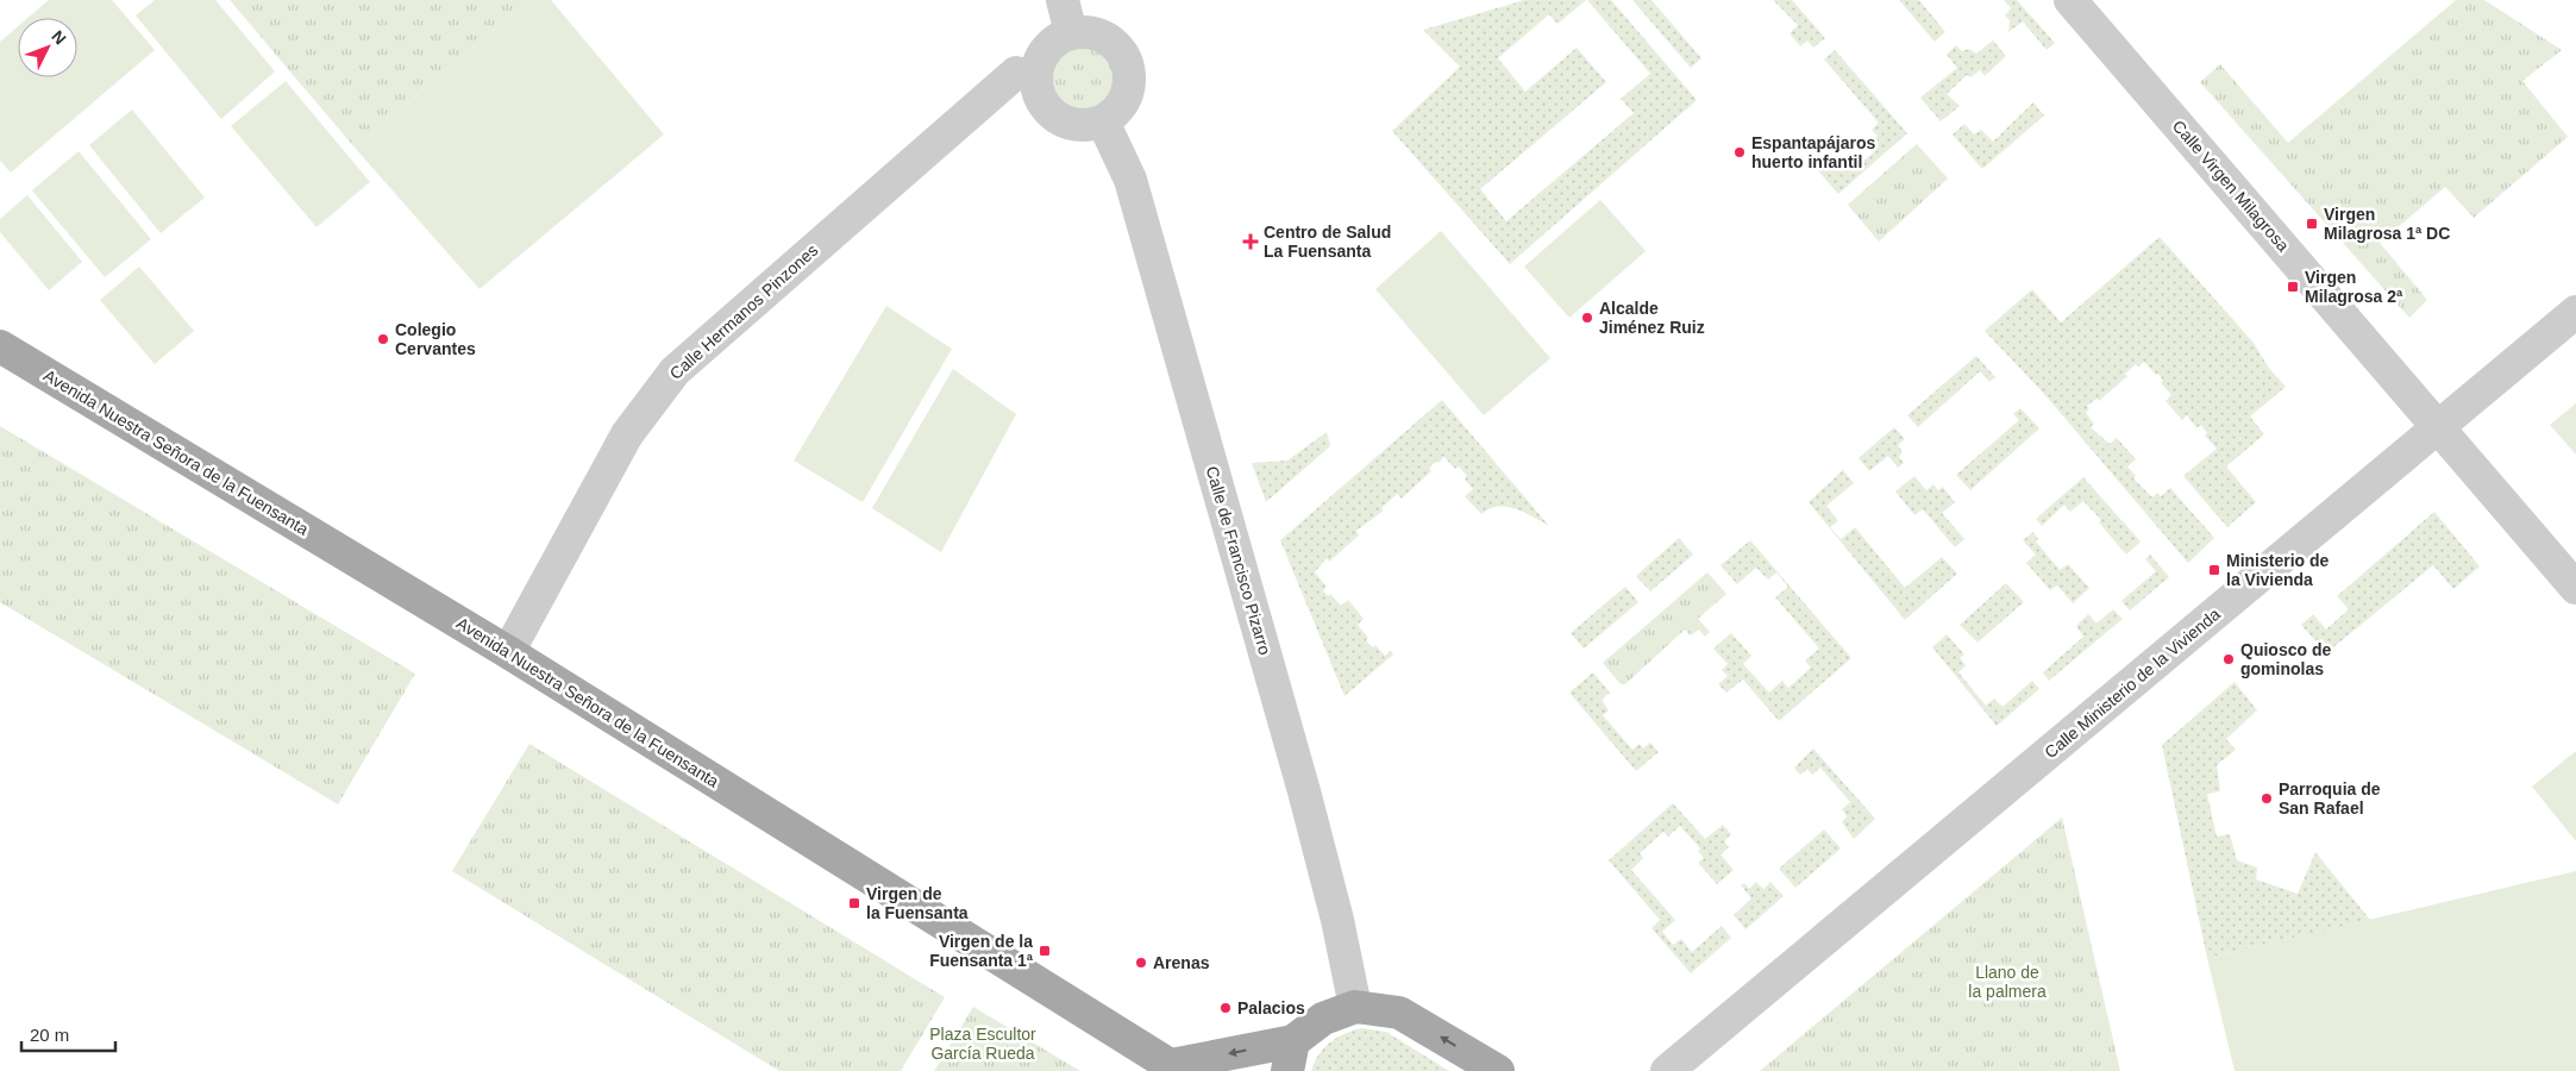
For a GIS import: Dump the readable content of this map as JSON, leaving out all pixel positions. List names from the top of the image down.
{
  "streets": {
    "main road": ["Avenida Nuestra Señora de la Fuensanta"],
    "street": [
      "Calle Virgen Milagrosa",
      "Calle Hermanos Pinzones",
      "Calle de Francisco Pizarro",
      "Calle Ministerio de la Vivienda"
    ]
  },
  "crossings": [
    ["Calle Virgen Milagrosa", "Calle Ministerio de la Vivienda"],
    ["Calle Hermanos Pinzones", "Avenida Nuestra Señora de la Fuensanta"],
    ["Calle Hermanos Pinzones", "Calle de Francisco Pizarro"]
  ],
  "parks": ["Llano de la palmera", "Plaza Escultor García Rueda"],
  "places": {
    "other": [
      "Espantapájaros huerto infantil",
      "Alcalde Jiménez Ruiz",
      "Colegio Cervantes",
      "Quiosco de gominolas",
      "Parroquia de San Rafael",
      "Arenas",
      "Palacios"
    ],
    "transit": [
      "Virgen Milagrosa 1ª DC",
      "Virgen Milagrosa 2ª",
      "Ministerio de la Vivienda",
      "Virgen de la Fuensanta",
      "Virgen de la Fuensanta 1ª"
    ],
    "health": ["Centro de Salud La Fuensanta"]
  },
  "scale_bar": "20 m",
  "north": "top right"
}
